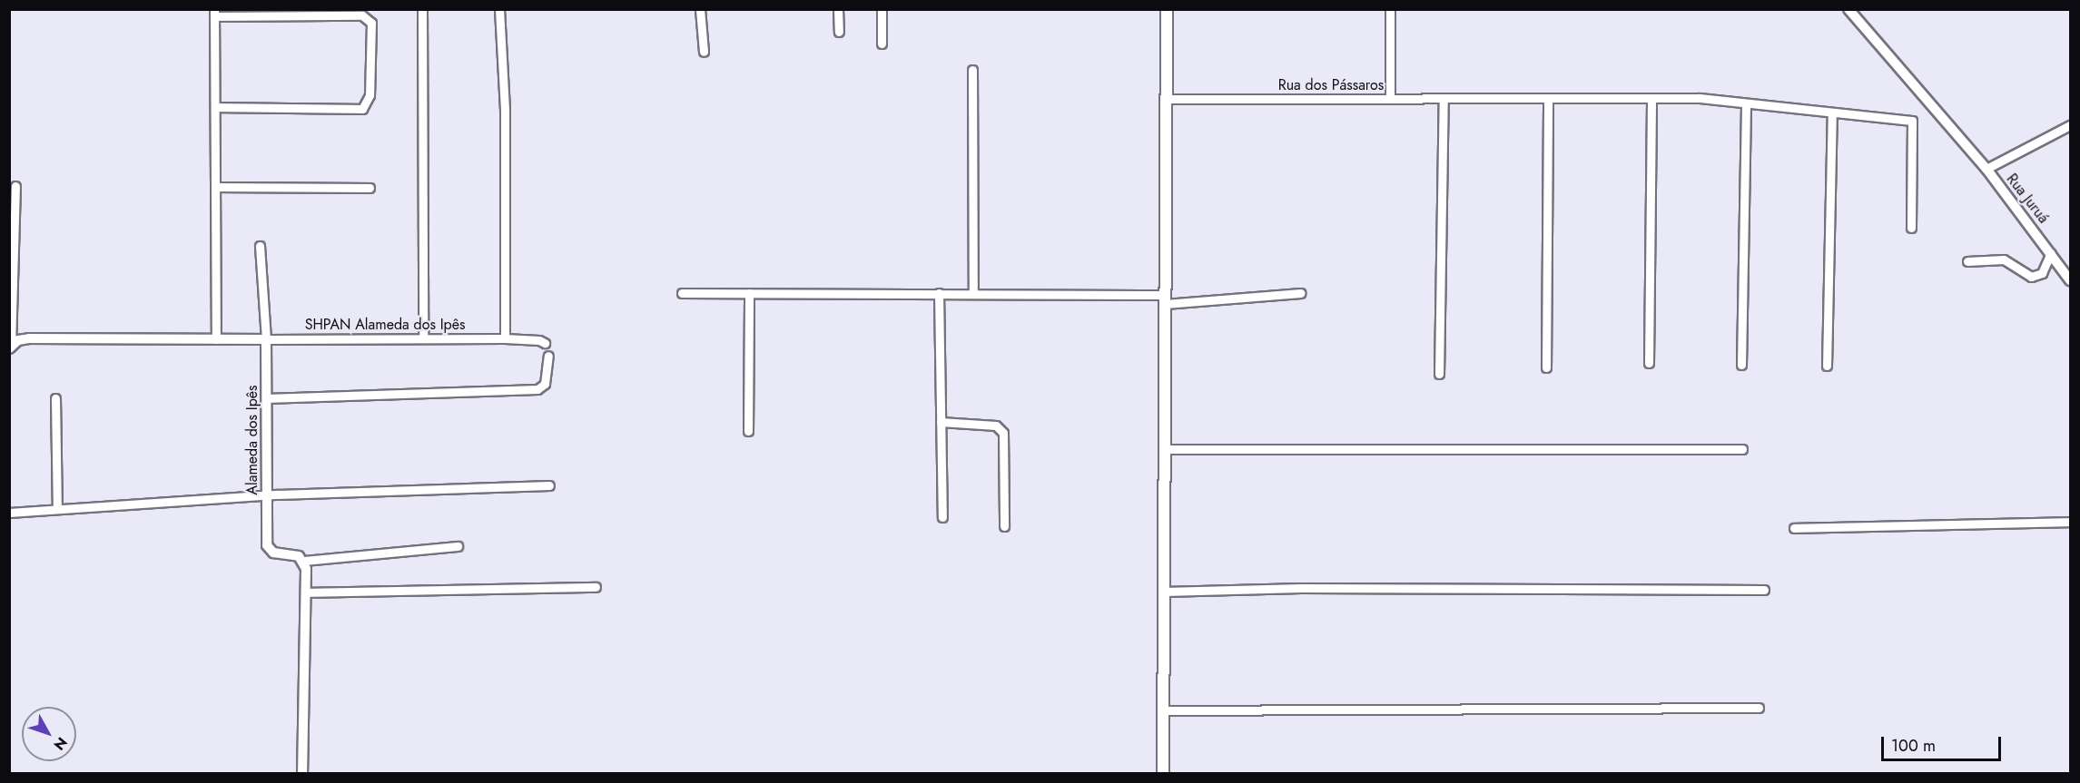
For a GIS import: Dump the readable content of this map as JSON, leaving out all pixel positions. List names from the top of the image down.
{
  "streets": {
    "street": [
      "Rua dos Pássaros",
      "Rua Juruá",
      "SHPAN Alameda dos Ipês",
      "Alameda dos Ipês"
    ]
  },
  "crossings": [
    ["SHPAN Alameda dos Ipês", "Alameda dos Ipês"]
  ],
  "scale_bar": "100 m",
  "north": "bottom right"
}
